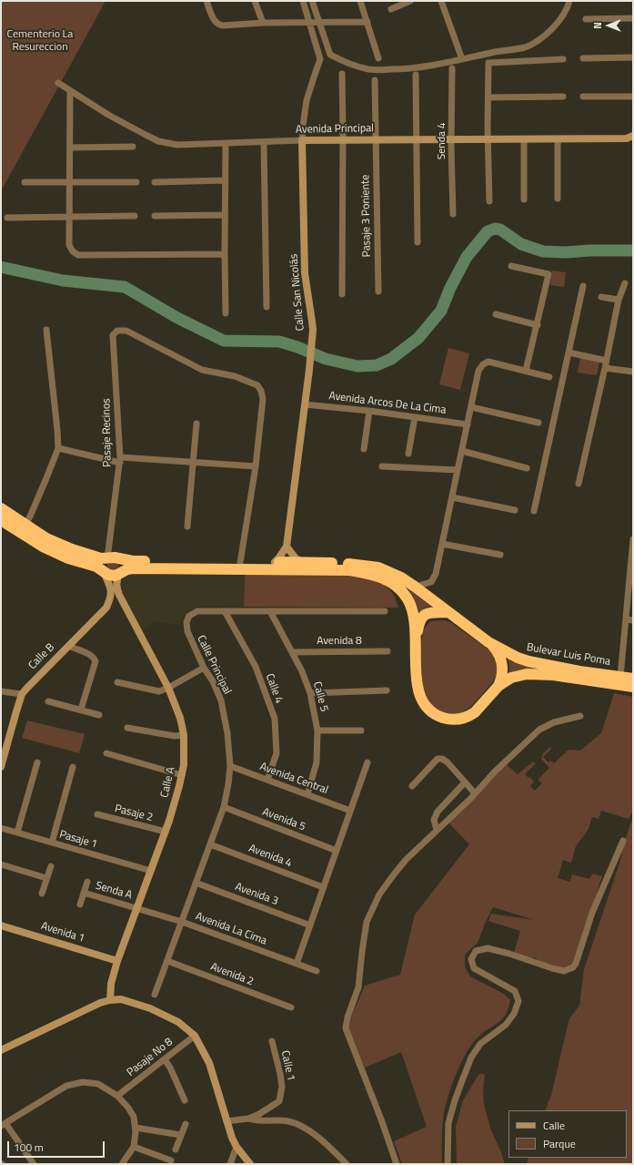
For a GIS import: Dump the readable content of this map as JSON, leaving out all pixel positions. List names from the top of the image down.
{
  "streets": {
    "highway": ["Bulevar Luis Poma"],
    "street": [
      "Avenida Principal",
      "Senda 4",
      "Pasaje 3 Poniente",
      "Calle San Nicolás",
      "Avenida Arcos De La Cima",
      "Pasaje Recinos",
      "Avenida 8",
      "Calle B",
      "Calle Principal",
      "Calle 4",
      "Calle 5",
      "Avenida Central",
      "Calle A",
      "Pasaje 2",
      "Avenida 5",
      "Pasaje 1",
      "Avenida 4",
      "Senda A",
      "Avenida 3",
      "Avenida La Cima",
      "Avenida 1",
      "Avenida 2",
      "Pasaje No 8",
      "Calle 1"
    ]
  },
  "crossings": [
    ["Avenida Principal", "Senda 4"],
    ["Avenida Principal", "Pasaje 3 Poniente"],
    ["Avenida Principal", "Calle San Nicolás"],
    ["Calle San Nicolás", "Avenida Arcos De La Cima"],
    ["Calle San Nicolás", "Bulevar Luis Poma"],
    ["Pasaje Recinos", "Bulevar Luis Poma"],
    ["Pasaje Recinos", "Calle A"],
    ["Avenida 8", "Calle 5"],
    ["Bulevar Luis Poma", "Calle A"],
    ["Calle Principal", "Calle 4"],
    ["Calle Principal", "Calle 5"],
    ["Calle Principal", "Avenida Central"],
    ["Calle Principal", "Avenida 5"],
    ["Calle Principal", "Avenida 4"],
    ["Calle Principal", "Avenida 3"],
    ["Calle Principal", "Avenida La Cima"],
    ["Calle Principal", "Avenida 2"],
    ["Calle 4", "Avenida Central"],
    ["Calle 5", "Avenida Central"],
    ["Calle A", "Pasaje 2"],
    ["Calle A", "Pasaje 1"],
    ["Calle A", "Senda A"],
    ["Calle A", "Avenida La Cima"],
    ["Calle A", "Avenida 1"],
    ["Senda A", "Avenida La Cima"]
  ],
  "parks": ["Cementerio La Resureccion"],
  "legend": ["Calle", "Parque"],
  "scale_bar": "100 m",
  "north": "left"
}
